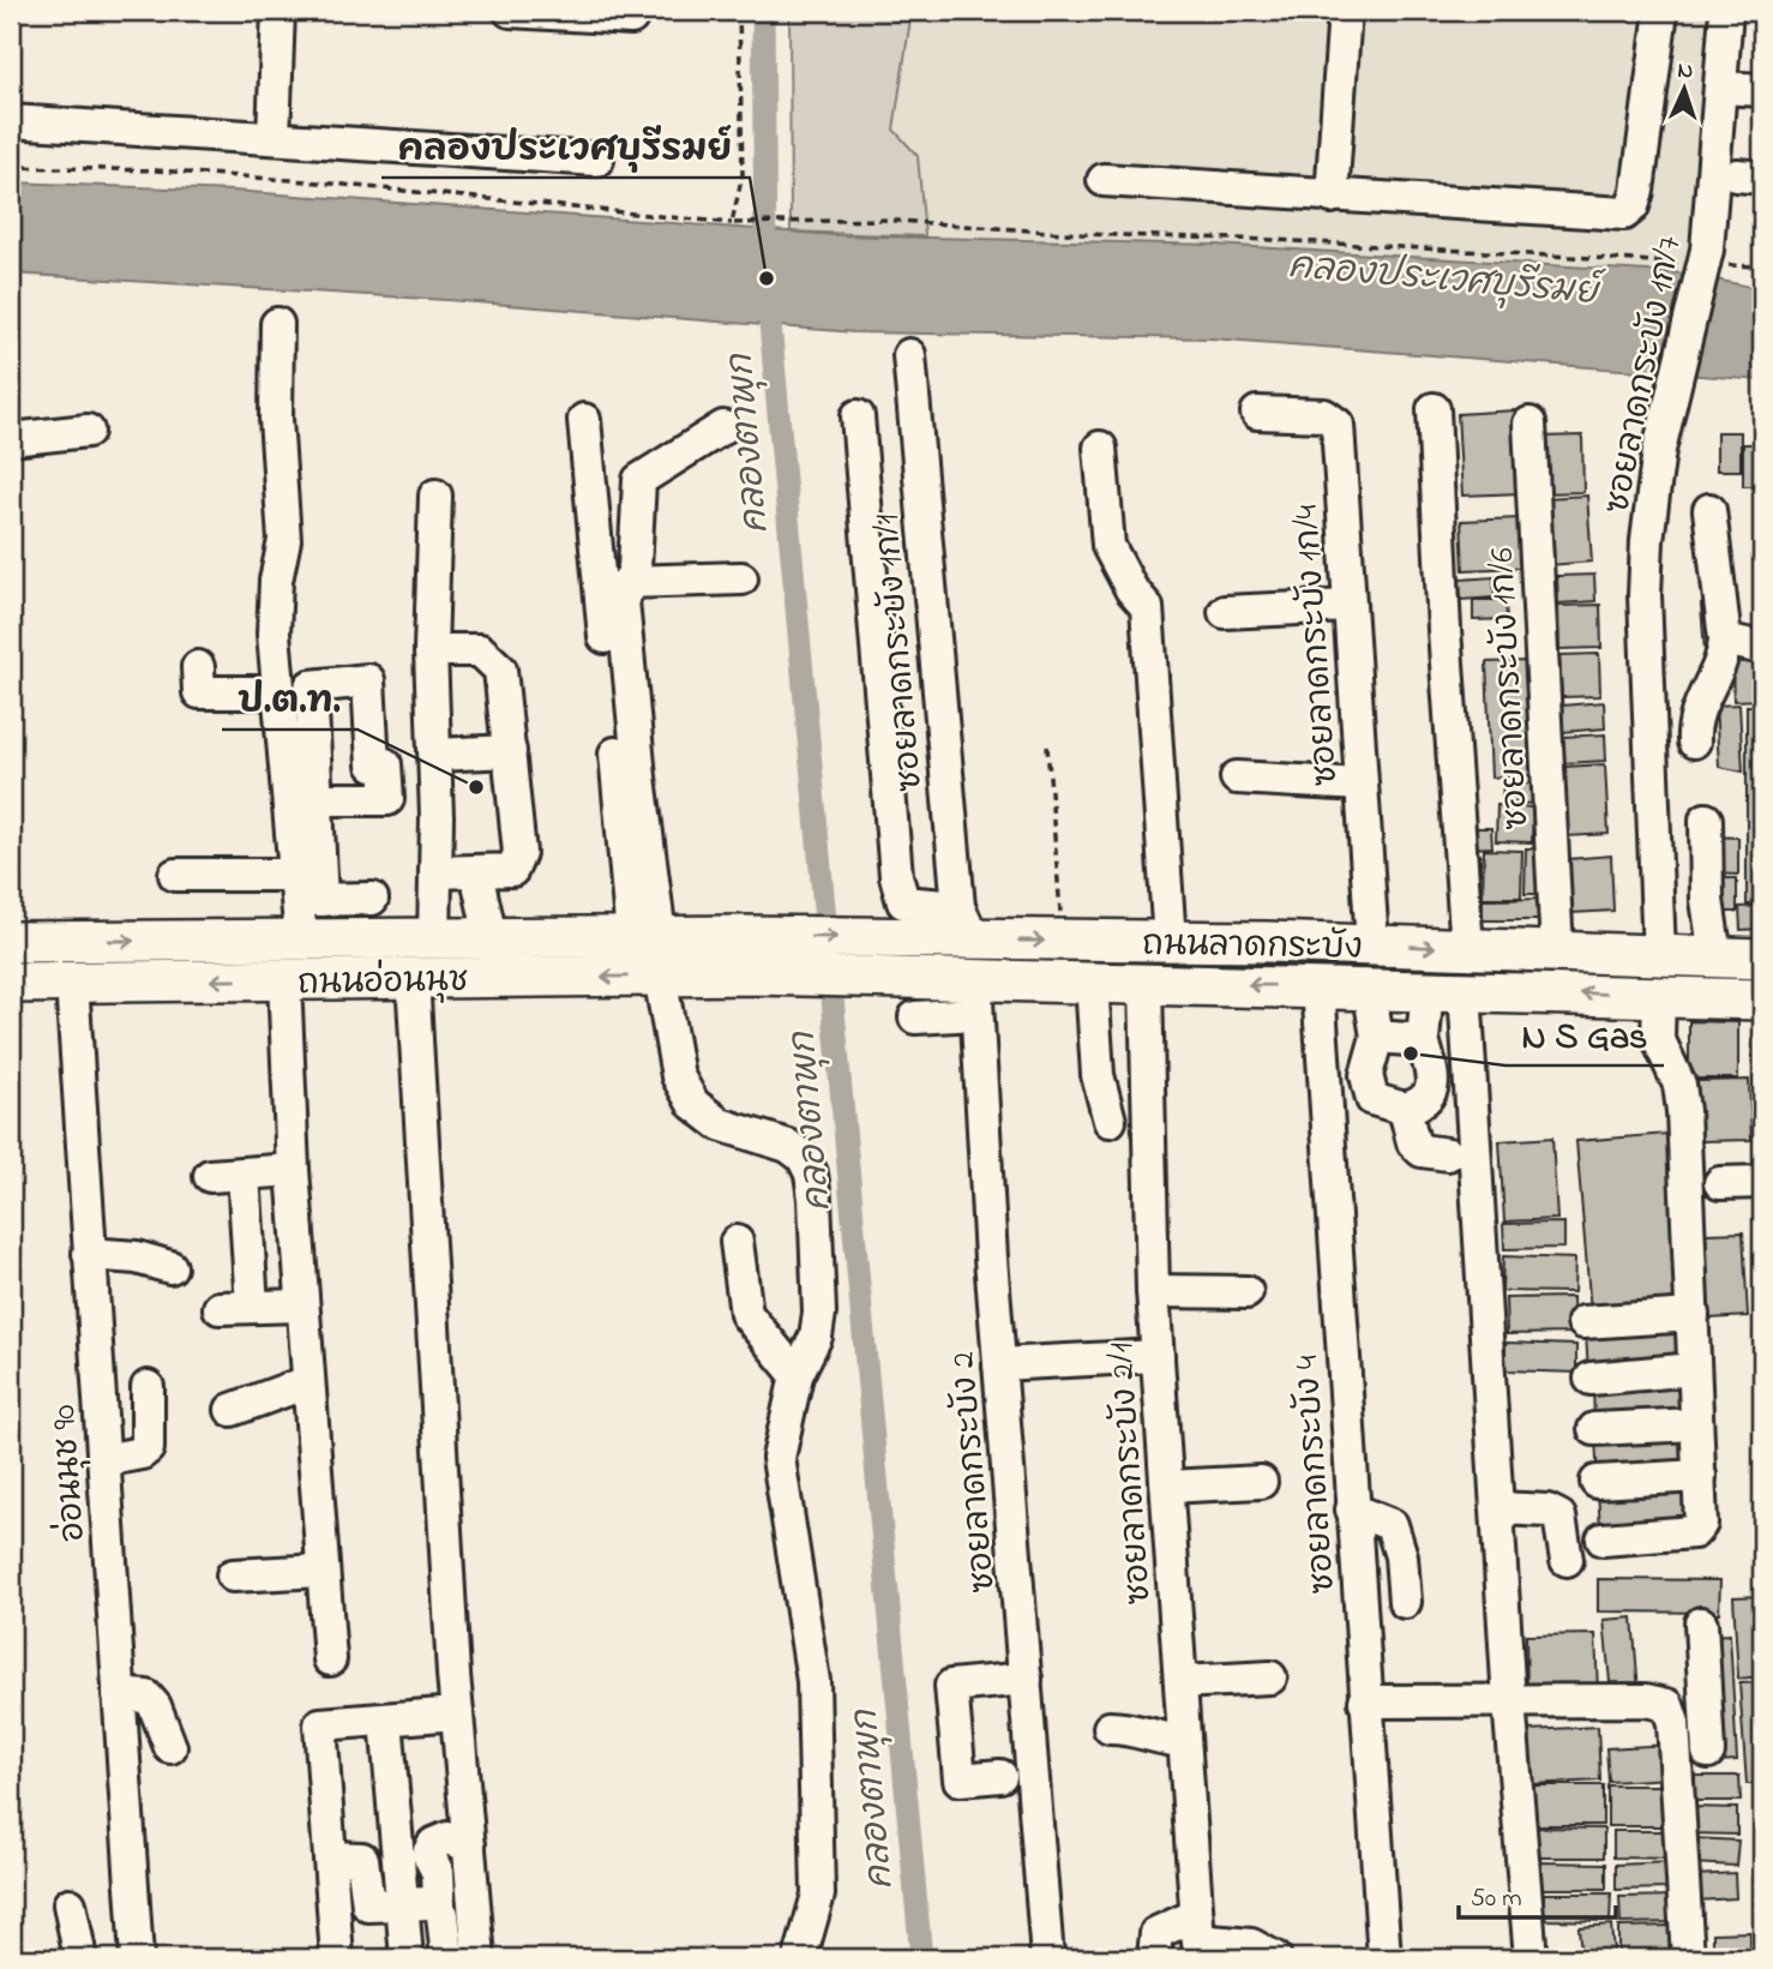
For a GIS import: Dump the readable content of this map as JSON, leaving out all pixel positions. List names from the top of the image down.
{
  "streets": {
    "main road": ["ถนนลาดกระบัง", "ถนนอ่อนนุช"],
    "street": [
      "ซอยลาดกระบัง 1ก/7",
      "ซอยลาดกระบัง 1ก/4",
      "ซอยลาดกระบัง 1ก/1",
      "ซอยลาดกระบัง 1ก/6",
      "ซอยลาดกระบัง 2",
      "อ่อนนุช 90",
      "ซอยลาดกระบัง 2/1",
      "ซอยลาดกระบัง 4"
    ]
  },
  "crossings": [
    ["ซอยลาดกระบัง 1ก/7", "ถนนลาดกระบัง"],
    ["ซอยลาดกระบัง 1ก/4", "ถนนลาดกระบัง"],
    ["ซอยลาดกระบัง 1ก/1", "ถนนลาดกระบัง"],
    ["ซอยลาดกระบัง 1ก/1", "ซอยลาดกระบัง 2"],
    ["ซอยลาดกระบัง 1ก/6", "ถนนลาดกระบัง"],
    ["ถนนลาดกระบัง", "ถนนอ่อนนุช"],
    ["ถนนลาดกระบัง", "ซอยลาดกระบัง 2"],
    ["ถนนลาดกระบัง", "ซอยลาดกระบัง 2/1"],
    ["ถนนลาดกระบัง", "ซอยลาดกระบัง 4"],
    ["ถนนอ่อนนุช", "อ่อนนุช 90"]
  ],
  "water": ["คลองประเวศบุรีรมย์", "คลองตาพุก"],
  "places": ["คลองประเวศบุรีรมย์", "ป.ต.ท.", "N S Gas"],
  "scale_bar": "50 m",
  "north": "top"
}
